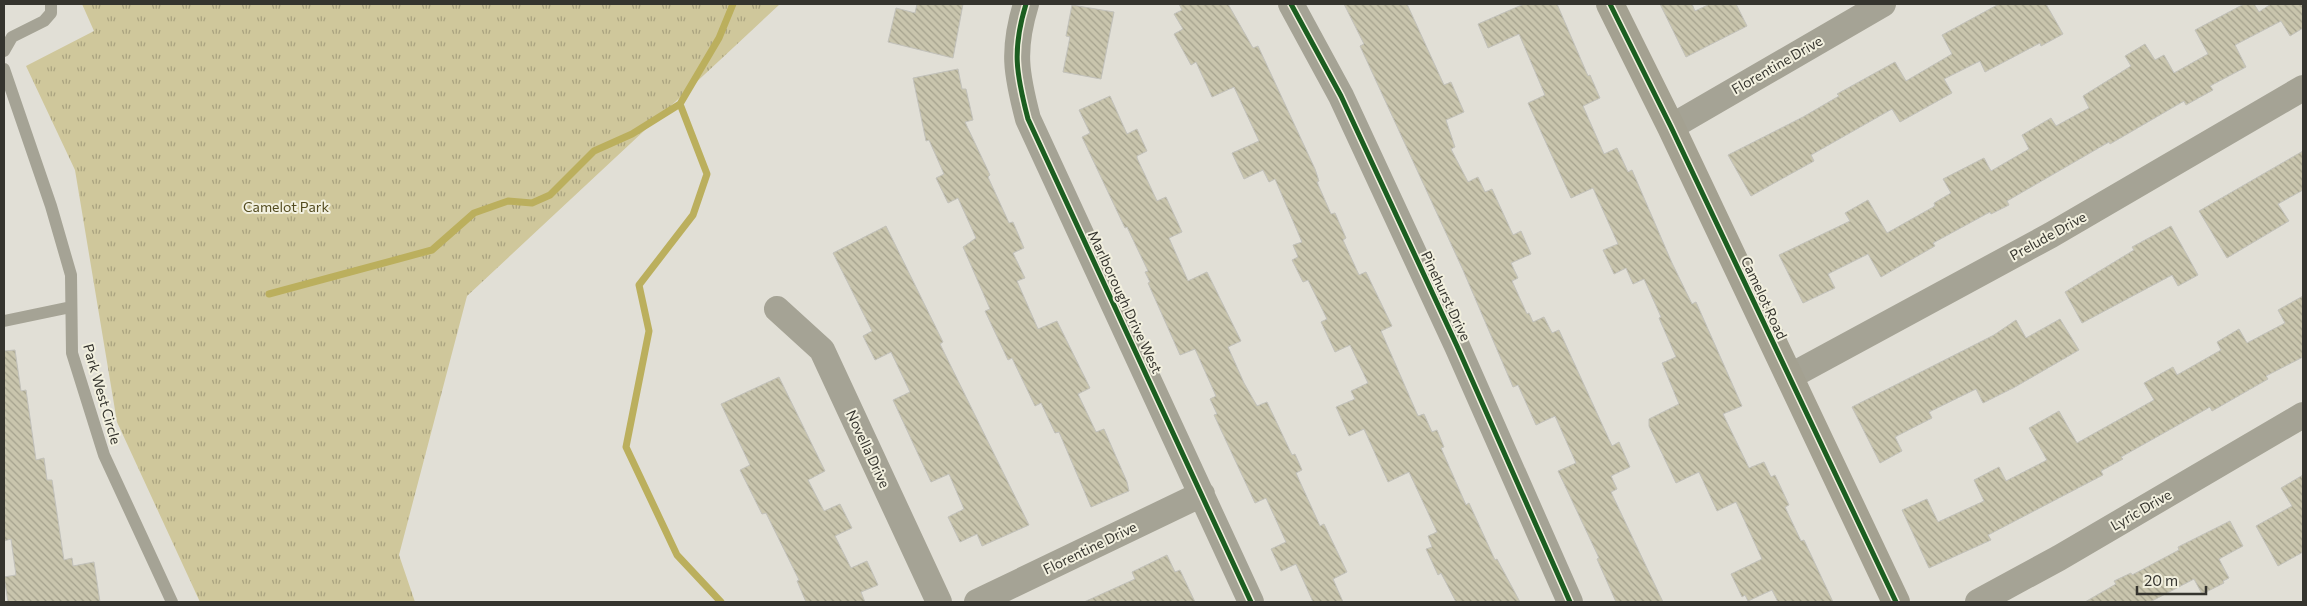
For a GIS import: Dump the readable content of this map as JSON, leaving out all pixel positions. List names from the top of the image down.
{
  "streets": {
    "street": [
      "Florentine Drive",
      "Prelude Drive",
      "Pinehurst Drive",
      "Camelot Road",
      "Marlborough Drive West",
      "Novella Drive",
      "Lyric Drive"
    ],
    "lane": ["Park West Circle"]
  },
  "crossings": [
    ["Florentine Drive", "Camelot Road"],
    ["Florentine Drive", "Marlborough Drive West"],
    ["Prelude Drive", "Camelot Road"]
  ],
  "parks": ["Camelot Park"],
  "scale_bar": "20 m"
}
